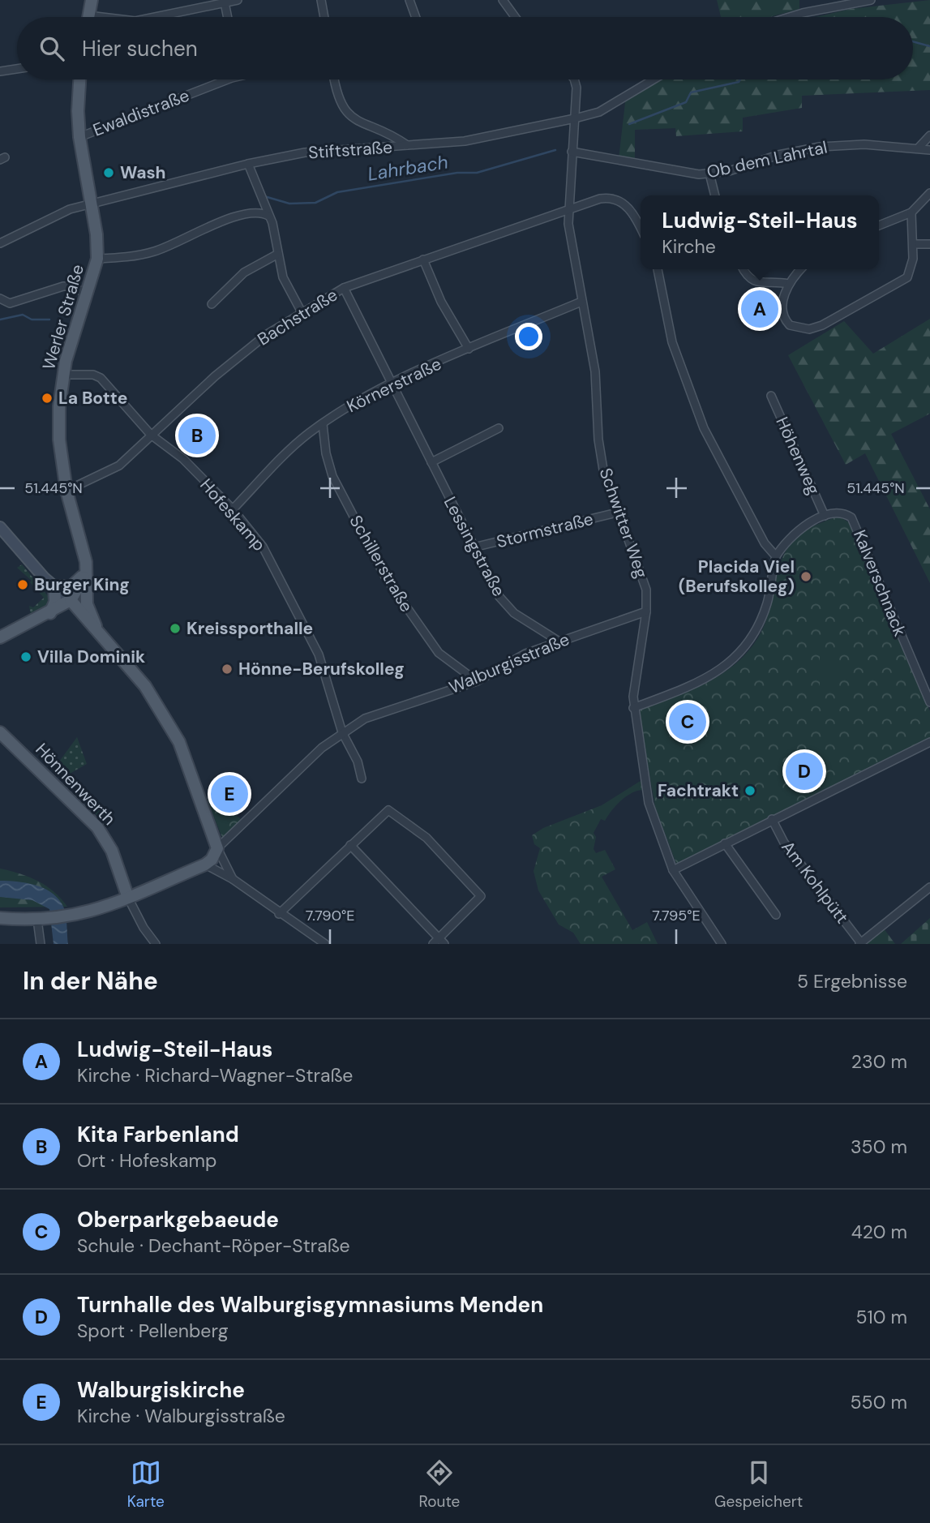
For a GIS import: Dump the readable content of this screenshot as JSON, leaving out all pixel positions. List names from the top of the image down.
{
  "streets": {
    "main road": ["Werler Straße", "Hönnenwerth"],
    "street": [
      "Ewaldistraße",
      "Stiftstraße",
      "Ob dem Lahrtal",
      "Bachstraße",
      "Körnerstraße",
      "Höhenweg",
      "Hofeskamp",
      "Schwitter Weg",
      "Stormstraße",
      "Lessingstraße",
      "Schillerstraße",
      "Kalverschnack",
      "Walburgisstraße",
      "Am Kohlpütt"
    ]
  },
  "crossings": [
    ["Ewaldistraße", "Werler Straße"],
    ["Stiftstraße", "Werler Straße"],
    ["Stiftstraße", "Schwitter Weg"],
    ["Ob dem Lahrtal", "Schwitter Weg"],
    ["Werler Straße", "Bachstraße"],
    ["Werler Straße", "Hofeskamp"],
    ["Werler Straße", "Walburgisstraße"],
    ["Bachstraße", "Hofeskamp"],
    ["Bachstraße", "Schwitter Weg"],
    ["Bachstraße", "Lessingstraße"],
    ["Körnerstraße", "Hofeskamp"],
    ["Körnerstraße", "Schwitter Weg"],
    ["Körnerstraße", "Lessingstraße"],
    ["Körnerstraße", "Schillerstraße"],
    ["Höhenweg", "Kalverschnack"],
    ["Hofeskamp", "Walburgisstraße"],
    ["Schwitter Weg", "Stormstraße"],
    ["Schwitter Weg", "Walburgisstraße"],
    ["Stormstraße", "Lessingstraße"],
    ["Lessingstraße", "Walburgisstraße"],
    ["Schillerstraße", "Walburgisstraße"]
  ],
  "water": ["Lahrbach"],
  "places": [
    "Wash",
    "La Botte",
    "Placida Viel (Berufskolleg)",
    "Burger King",
    "Kreissporthalle",
    "Villa Dominik",
    "Hönne-Berufskolleg",
    "Fachtrakt"
  ],
  "page": {
    "search": "Hier suchen",
    "popup": ["Ludwig-Steil-Haus", "Kirche"],
    "pins": [
      "A",
      "B",
      "C",
      "D",
      "E"
    ],
    "heading": ["In der Nähe", "5 Ergebnisse"],
    "list": [
      {
        "mark": "A",
        "name": "Ludwig-Steil-Haus",
        "note": "Kirche · Richard-Wagner-Straße",
        "value": "230 m"
      },
      {
        "mark": "B",
        "name": "Kita Farbenland",
        "note": "Ort · Hofeskamp",
        "value": "350 m"
      },
      {
        "mark": "C",
        "name": "Oberparkgebaeude",
        "note": "Schule · Dechant-Röper-Straße",
        "value": "420 m"
      },
      {
        "mark": "D",
        "name": "Turnhalle des Walburgisgymnasiums Menden",
        "note": "Sport · Pellenberg",
        "value": "510 m"
      },
      {
        "mark": "E",
        "name": "Walburgiskirche",
        "note": "Kirche · Walburgisstraße",
        "value": "550 m"
      }
    ],
    "nav": ["Karte", "Route", "Gespeichert"]
  },
  "coordinates": ["51.445°N", "7.790°E", "7.795°E"]
}
